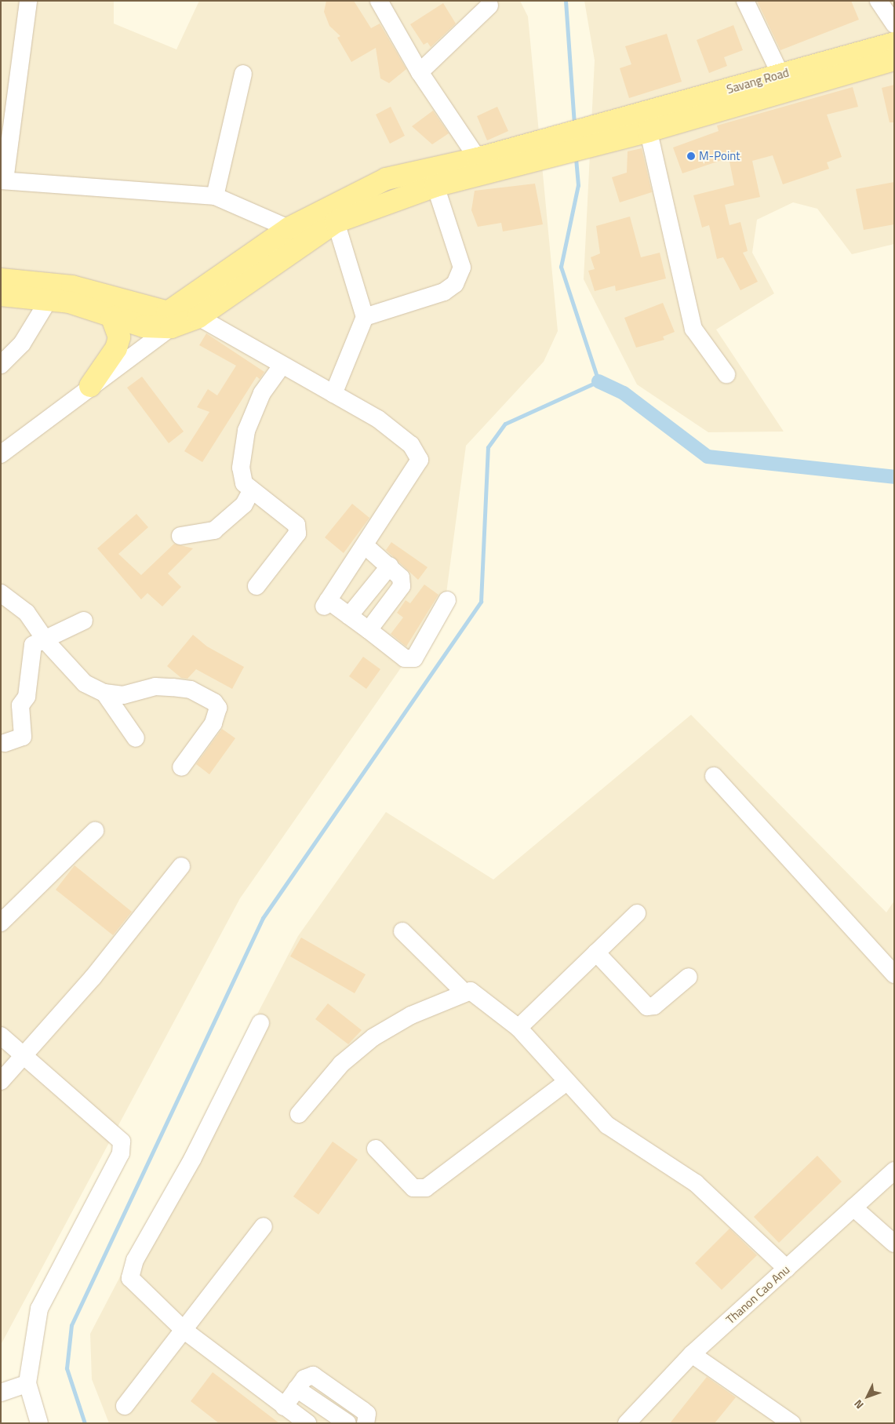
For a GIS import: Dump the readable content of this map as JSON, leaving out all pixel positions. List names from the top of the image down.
{
  "streets": {
    "main road": ["Savang Road"],
    "street": ["Thanon Cao Anu"]
  },
  "places": ["M-Point"],
  "north": "bottom left"
}
